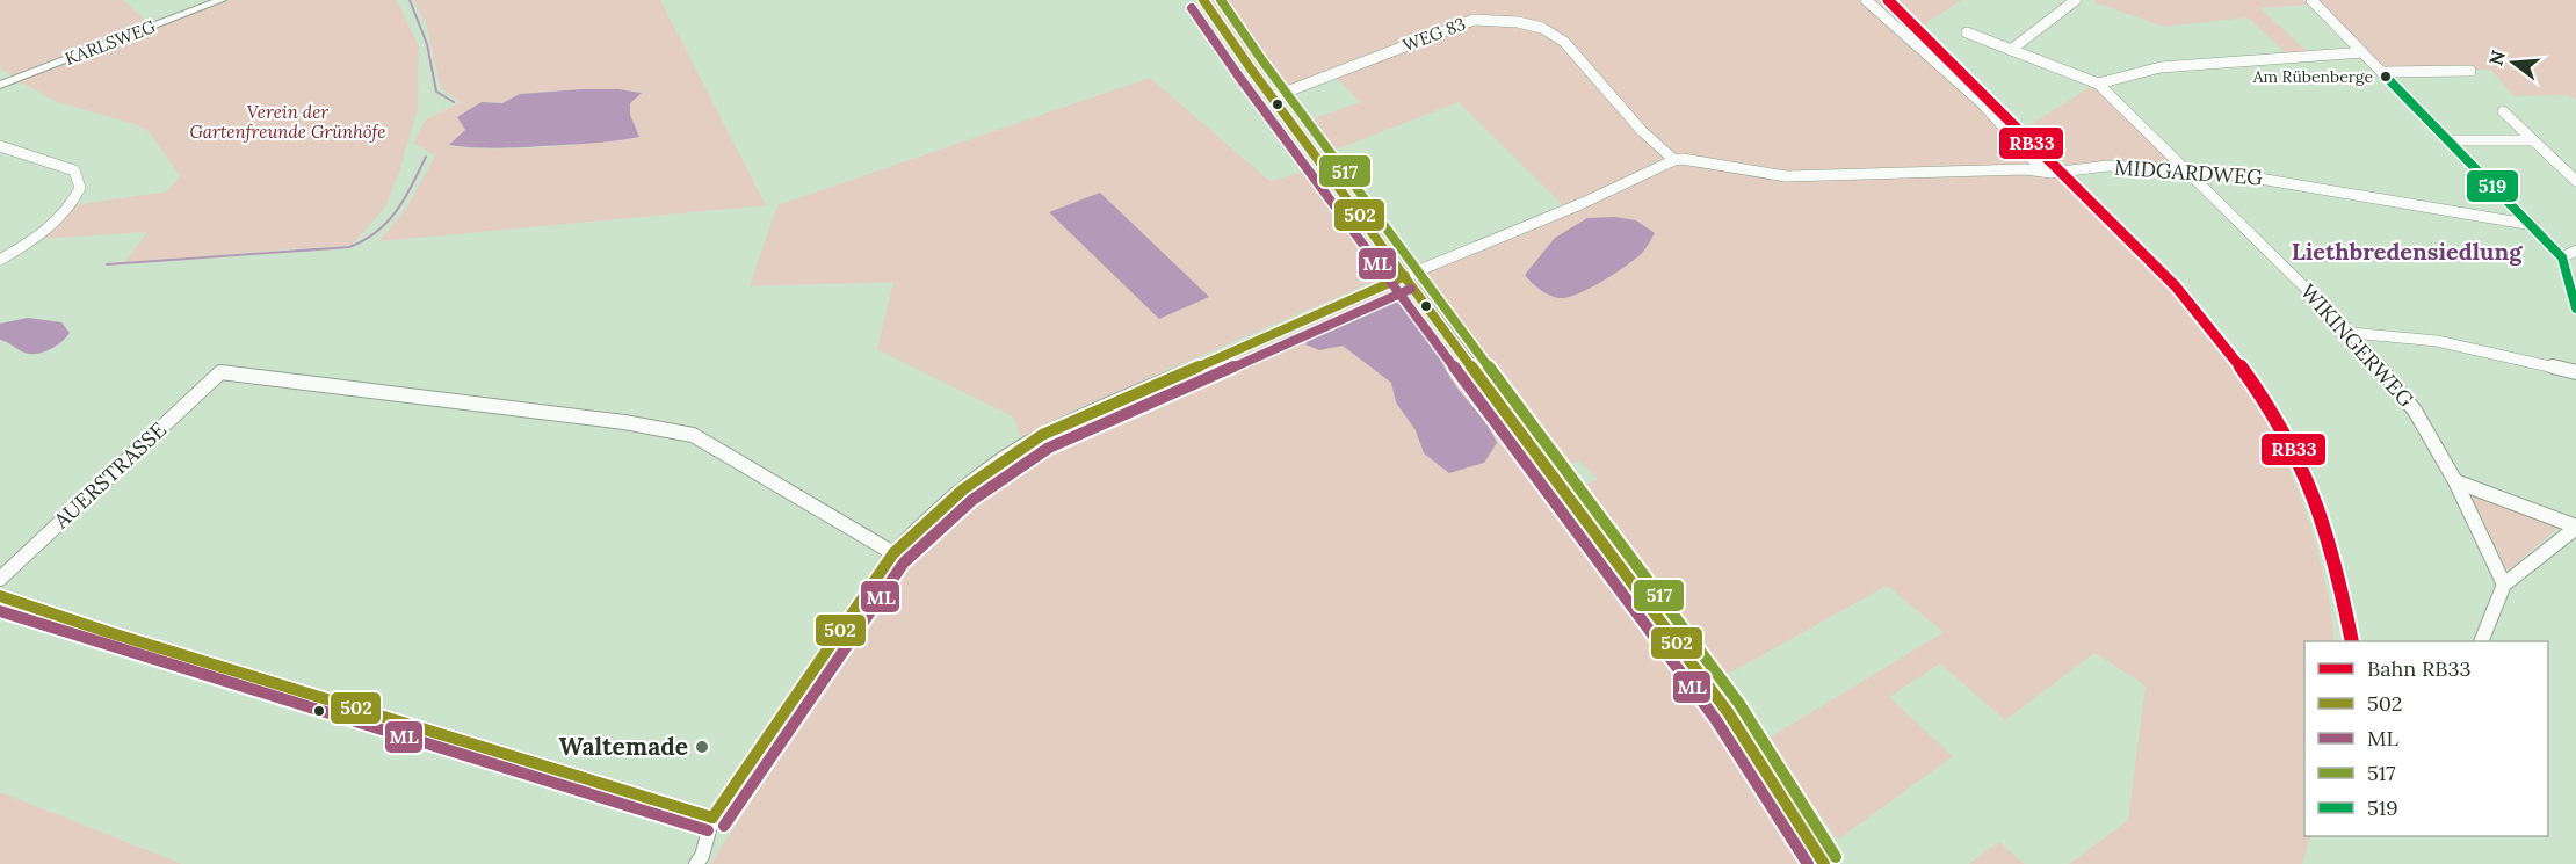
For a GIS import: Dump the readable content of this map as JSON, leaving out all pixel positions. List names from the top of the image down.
{
  "streets": {
    "street": [
      "WEG 83",
      "KARLSWEG",
      "MIDGARDWEG",
      "WIKINGERWEG",
      "AUERSTRASSE"
    ]
  },
  "crossings": [
    ["WEG 83", "MIDGARDWEG"],
    ["MIDGARDWEG", "WIKINGERWEG"]
  ],
  "districts": ["Liethbredensiedlung"],
  "parks": ["Verein der Gartenfreunde Grünhöfe"],
  "places": ["Am Rübenberge", "Waltemade"],
  "lines": [
    "rail line RB33",
    "transit line 502",
    "transit line 517",
    "transit line ML",
    "transit line 519"
  ],
  "legend": [
    "Bahn RB33",
    "502",
    "ML",
    "517",
    "519"
  ],
  "north": "left"
}
